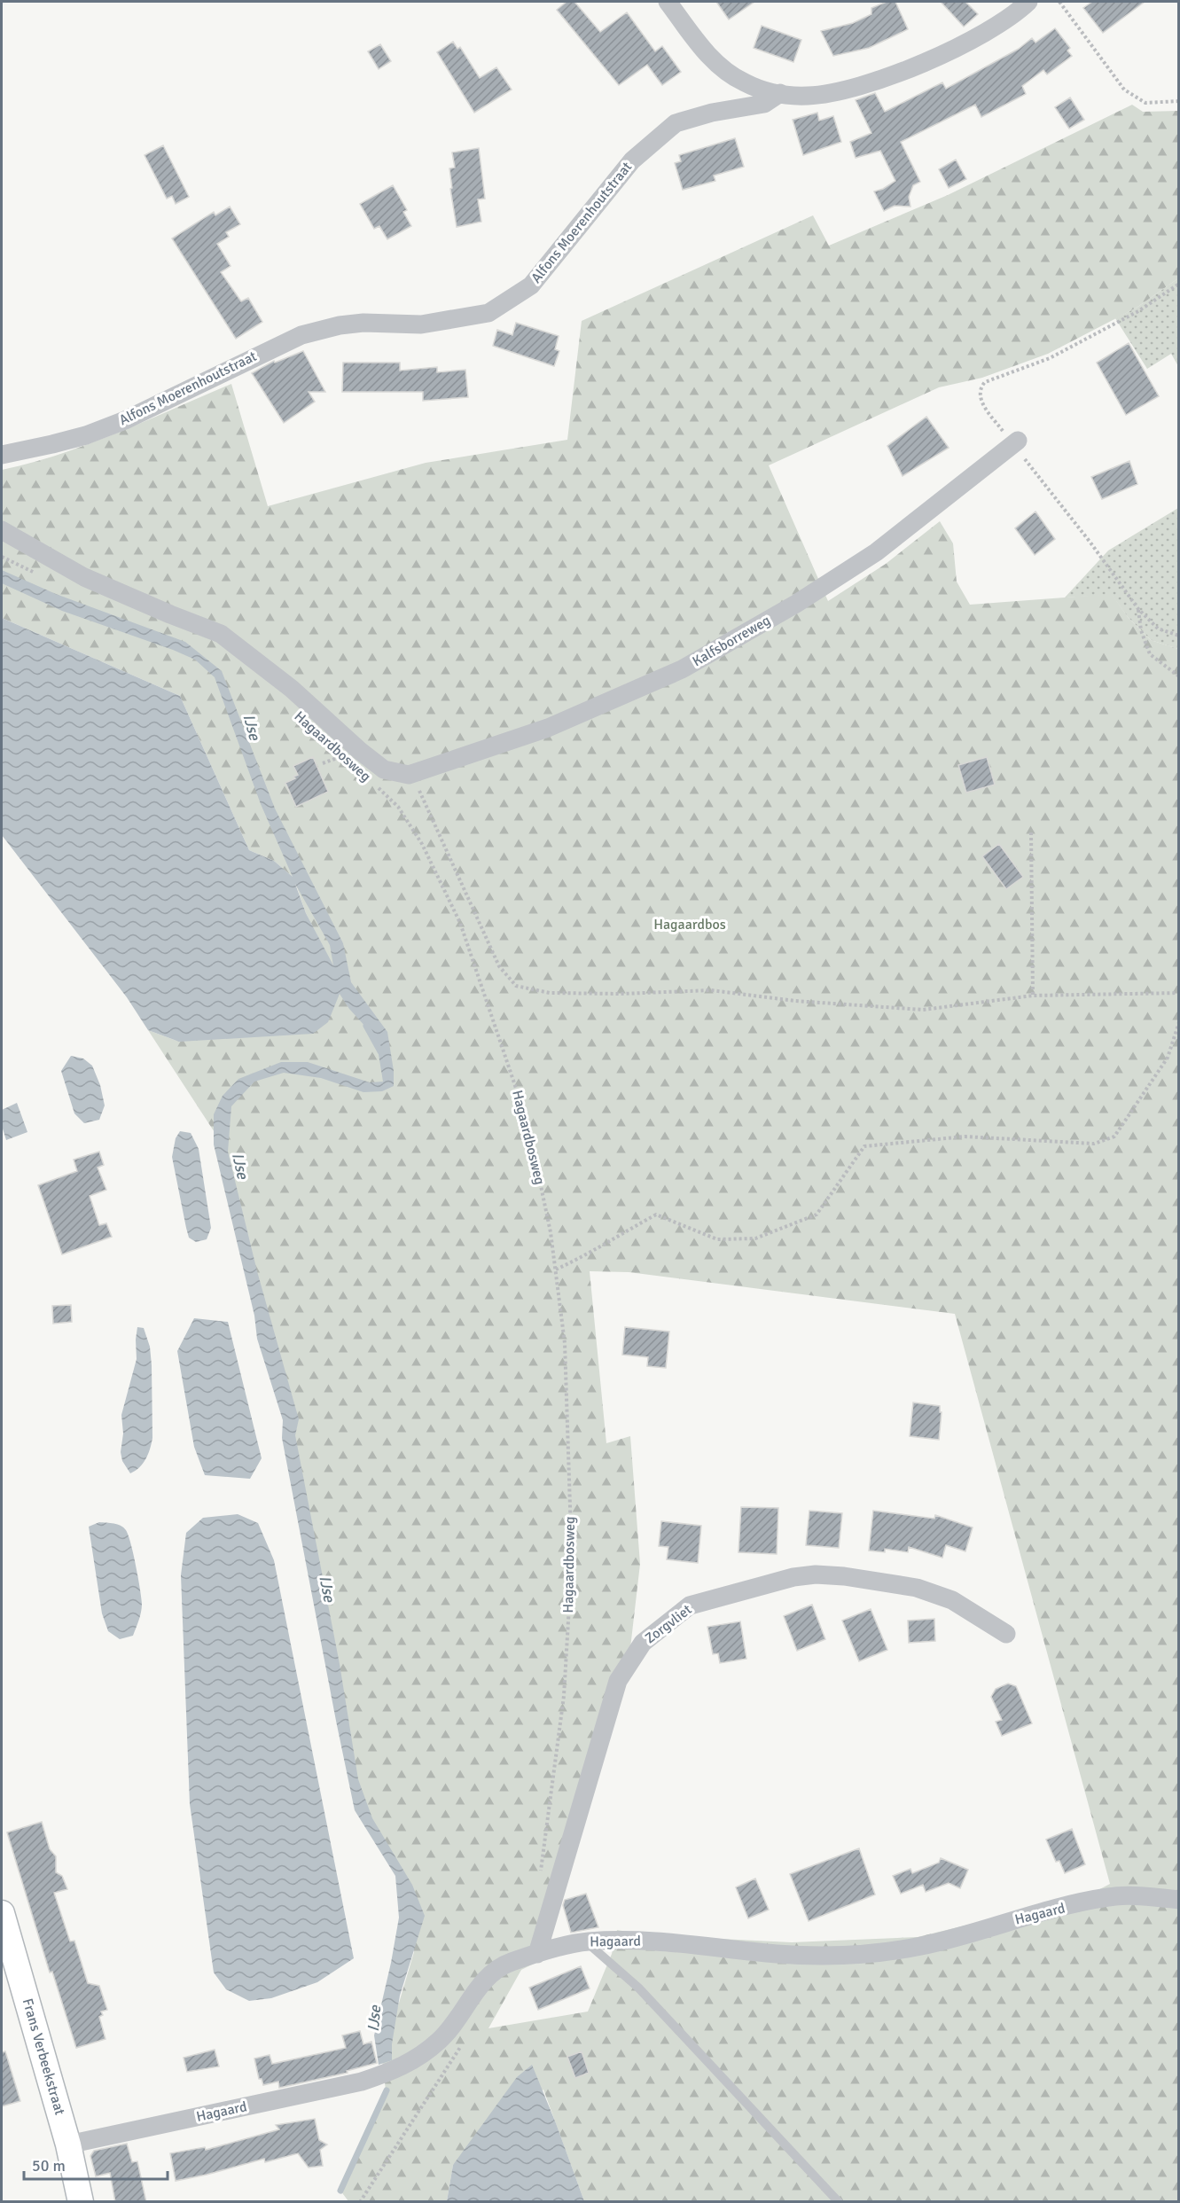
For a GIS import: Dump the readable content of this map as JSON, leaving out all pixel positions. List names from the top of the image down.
{
  "streets": {
    "main road": ["Frans Verbeekstraat"],
    "street": [
      "Alfons Moerenhoutstraat",
      "Kalfsborreweg",
      "Hagaardbosweg",
      "Zorgvliet",
      "Hagaard"
    ]
  },
  "crossings": [
    ["Kalfsborreweg", "Hagaardbosweg"],
    ["Zorgvliet", "Hagaard"],
    ["Hagaard", "Frans Verbeekstraat"]
  ],
  "water": ["IJse"],
  "parks": ["Hagaardbos"],
  "scale_bar": "50 m"
}
